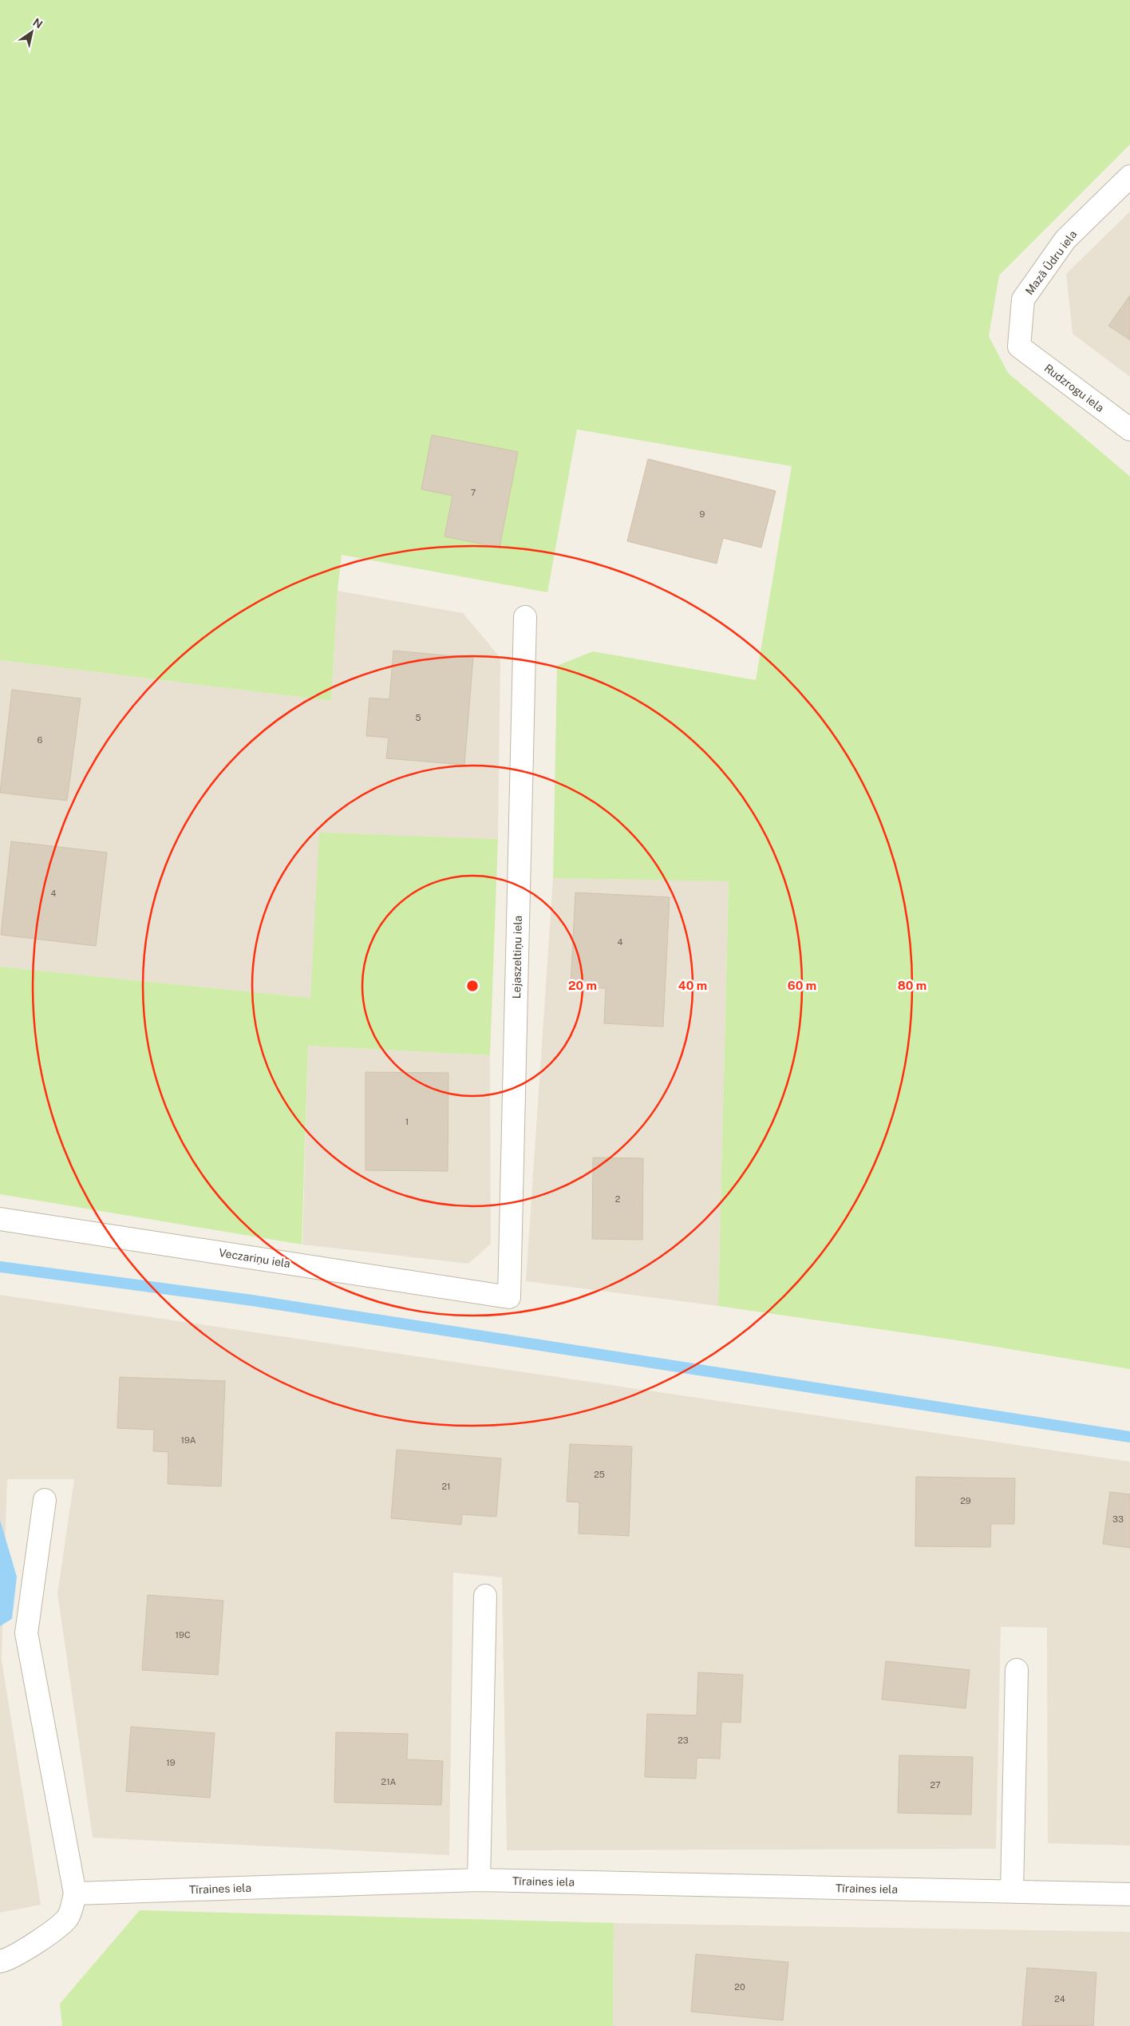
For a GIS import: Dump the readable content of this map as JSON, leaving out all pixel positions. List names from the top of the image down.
{
  "streets": {
    "street": [
      "Mazā Ūdru iela",
      "Rudzrogu iela",
      "Lejaszeltiņu iela",
      "Veczariņu iela",
      "Tīraines iela"
    ]
  },
  "crossings": [
    ["Mazā Ūdru iela", "Rudzrogu iela"],
    ["Lejaszeltiņu iela", "Veczariņu iela"]
  ],
  "house_numbers": [
    "7",
    "9",
    "5",
    "6",
    "4",
    "4",
    "1",
    "2",
    "19A",
    "25",
    "21",
    "29",
    "33",
    "19C",
    "23",
    "19",
    "21A",
    "27",
    "20",
    "24"
  ],
  "north": "top right",
  "rings": [
    "20 m",
    "40 m",
    "60 m",
    "80 m"
  ]
}
